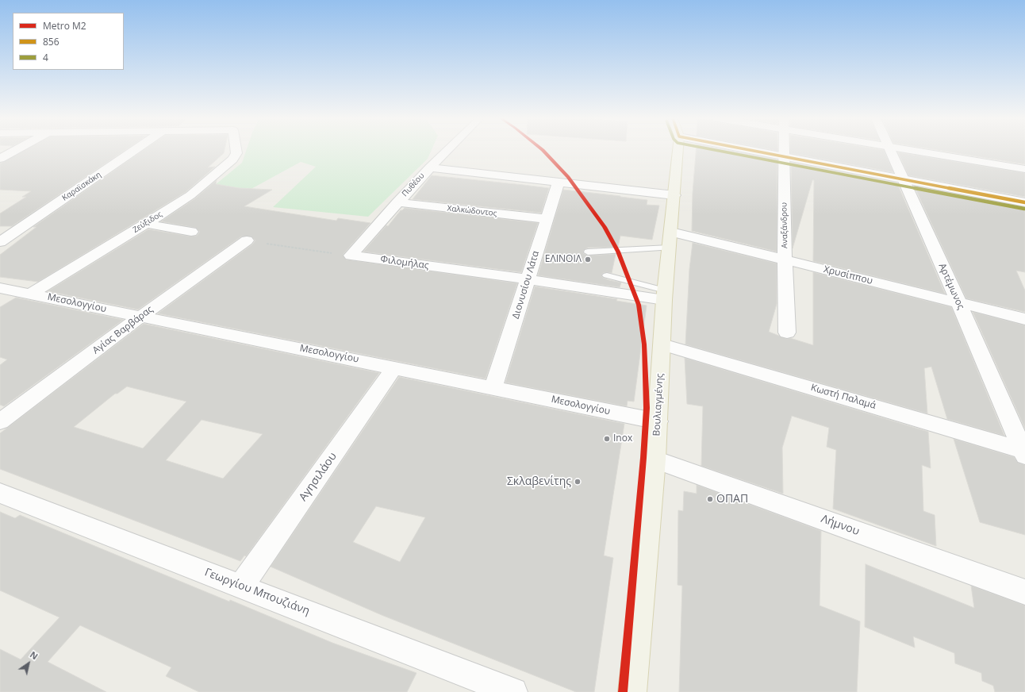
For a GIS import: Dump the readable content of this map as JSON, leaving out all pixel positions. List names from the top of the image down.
{
  "streets": {
    "main road": ["Βουλιαγμένης"],
    "street": [
      "Πυθέου",
      "Καραϊσκάκη",
      "Χαλκώδοντος",
      "Ζεύξιδος",
      "Αναξάνδρου",
      "Φιλομήλας",
      "Χρυσίππου",
      "Διονυσίου Λάτα",
      "Αρτέμωνος",
      "Μεσολογγίου",
      "Αγίας Βαρβάρας",
      "Κωστή Παλαμά",
      "Αγησιλάου",
      "Λήμνου",
      "Γεωργίου Μπουζιάνη"
    ]
  },
  "crossings": [
    ["Πυθέου", "Χαλκώδοντος"],
    ["Πυθέου", "Φιλομήλας"],
    ["Χαλκώδοντος", "Διονυσίου Λάτα"],
    ["Ζεύξιδος", "Μεσολογγίου"],
    ["Αναξάνδρου", "Χρυσίππου"],
    ["Φιλομήλας", "Διονυσίου Λάτα"],
    ["Φιλομήλας", "Βουλιαγμένης"],
    ["Χρυσίππου", "Αρτέμωνος"],
    ["Χρυσίππου", "Βουλιαγμένης"],
    ["Διονυσίου Λάτα", "Μεσολογγίου"],
    ["Αρτέμωνος", "Κωστή Παλαμά"],
    ["Μεσολογγίου", "Αγίας Βαρβάρας"],
    ["Μεσολογγίου", "Βουλιαγμένης"],
    ["Μεσολογγίου", "Αγησιλάου"],
    ["Κωστή Παλαμά", "Βουλιαγμένης"],
    ["Βουλιαγμένης", "Λήμνου"],
    ["Αγησιλάου", "Γεωργίου Μπουζιάνη"]
  ],
  "places": [
    "ΕΛΙΝΟΙΛ",
    "Inox",
    "Σκλαβενίτης",
    "ΟΠΑΠ"
  ],
  "lines": ["metro line Μ2", "transit line 856", "transit line 4"],
  "legend": ["Metro Μ2", "856", "4"],
  "north": "top right"
}
